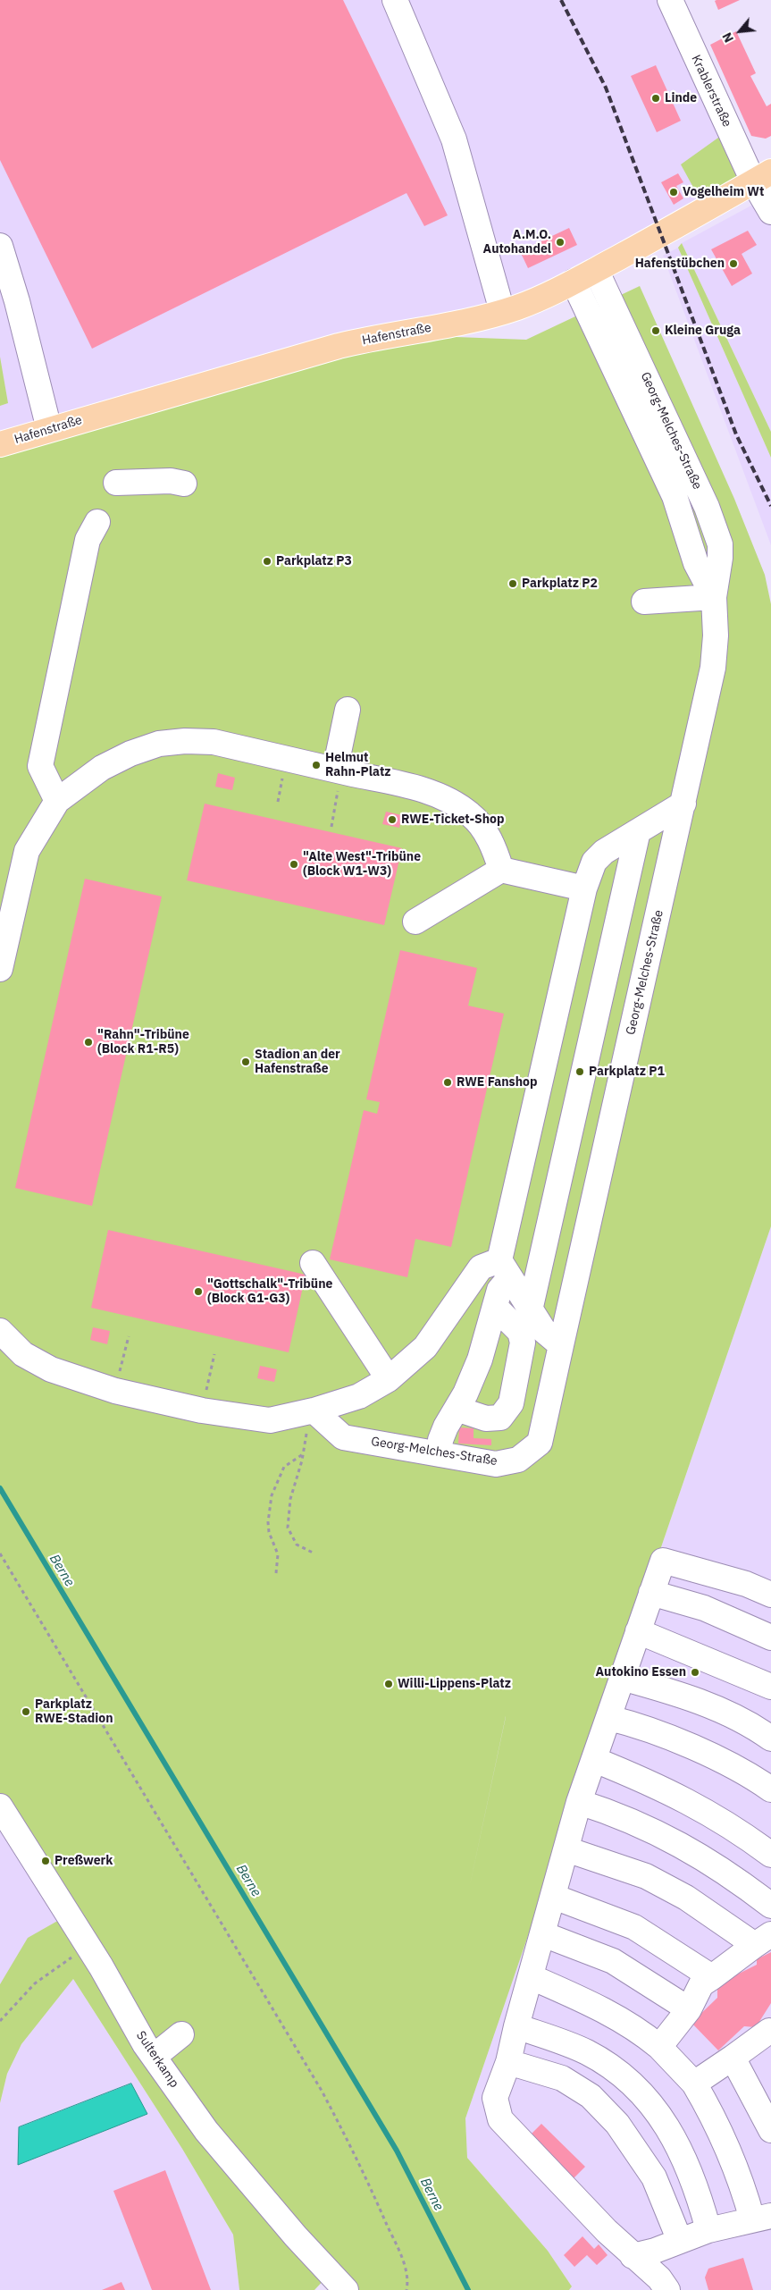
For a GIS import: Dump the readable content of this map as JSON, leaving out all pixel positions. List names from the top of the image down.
{
  "streets": {
    "main road": ["Hafenstraße"],
    "street": ["Krablerstraße", "Georg-Melches-Straße", "Sulterkamp"]
  },
  "crossings": [
    ["Krablerstraße", "Hafenstraße"],
    ["Hafenstraße", "Georg-Melches-Straße"]
  ],
  "water": ["Berne"],
  "places": [
    "Linde",
    "Vogelheim Wt",
    "A.M.O. Autohandel",
    "Hafenstübchen",
    "Kleine Gruga",
    "Parkplatz P3",
    "Parkplatz P2",
    "Helmut Rahn-Platz",
    "RWE-Ticket-Shop",
    "\"Alte West\"-Tribüne (Block W1-W3)",
    "\"Rahn\"-Tribüne (Block R1-R5)",
    "Stadion an der Hafenstraße",
    "Parkplatz P1",
    "RWE Fanshop",
    "\"Gottschalk\"-Tribüne (Block G1-G3)",
    "Autokino Essen",
    "Willi-Lippens-Platz",
    "Parkplatz RWE-Stadion",
    "Preßwerk"
  ],
  "north": "bottom left"
}
